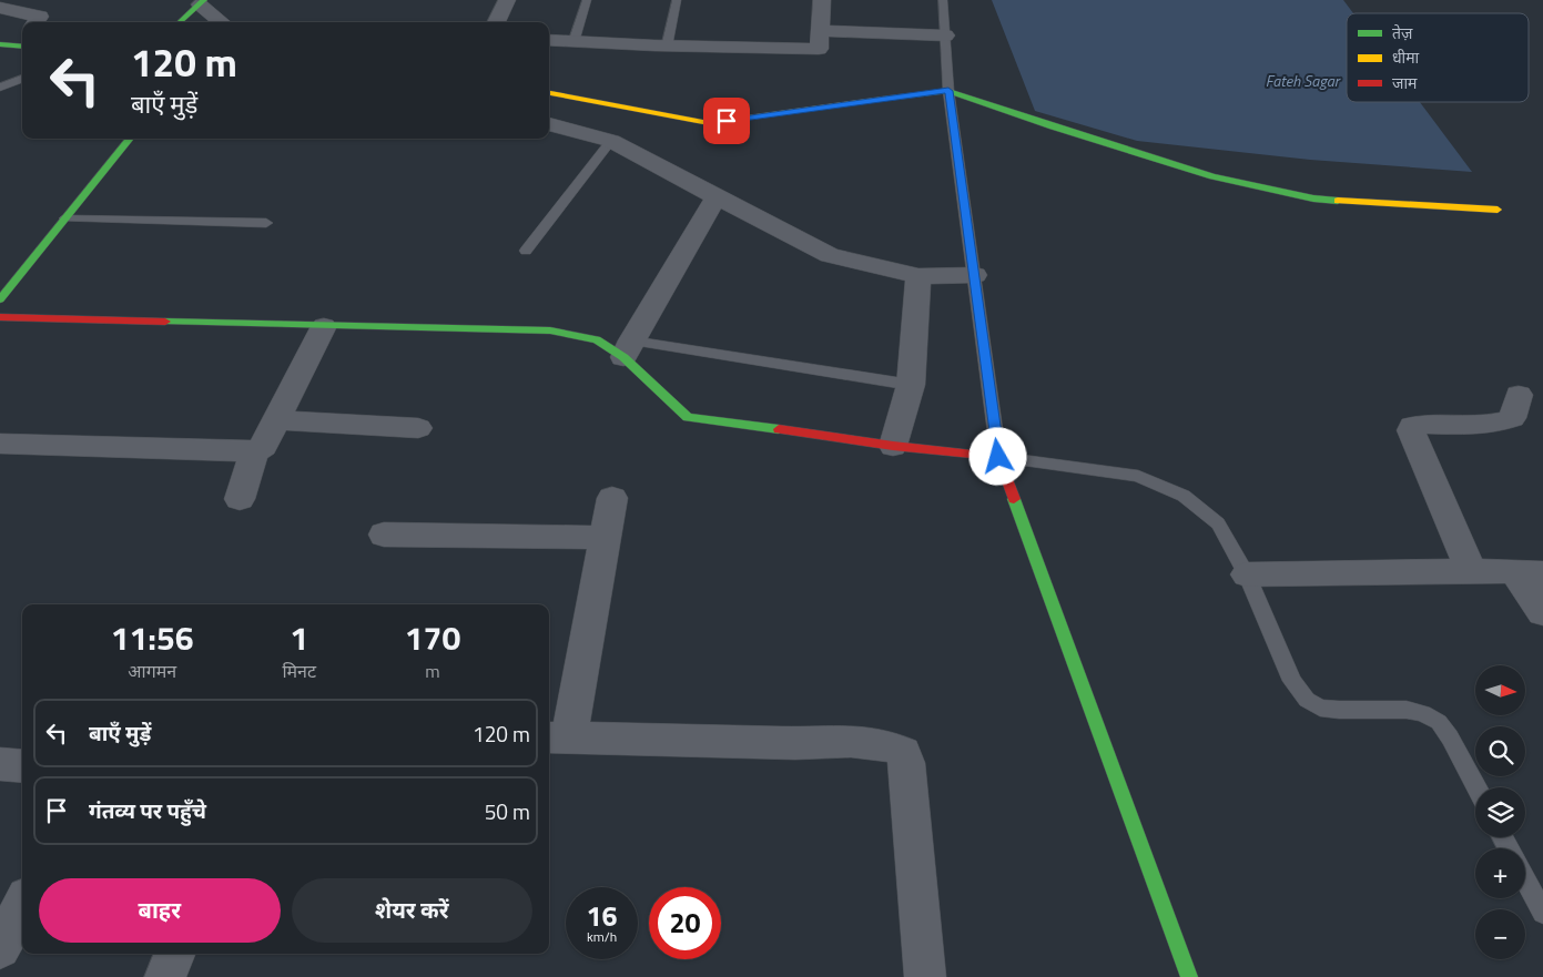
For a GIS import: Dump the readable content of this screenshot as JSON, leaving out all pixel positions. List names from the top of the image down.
{
  "water": ["Fateh Sagar"],
  "legend": ["तेज़", "धीमा", "जाम"],
  "north": "right",
  "page": {
    "turn": ["120 m", "बाएँ मुड़ें"],
    "eta": [
      "11:56",
      "आगमन",
      "1",
      "मिनट",
      "170",
      "m"
    ],
    "map_buttons": ["+", "−"],
    "list": [
      {
        "name": "बाएँ मुड़ें",
        "value": "120 m"
      },
      {
        "name": "गंतव्य पर पहुँचे",
        "value": "50 m"
      }
    ],
    "buttons": ["बाहर", "शेयर करें"],
    "speed": "16 km/h",
    "limit": "20"
  }
}
